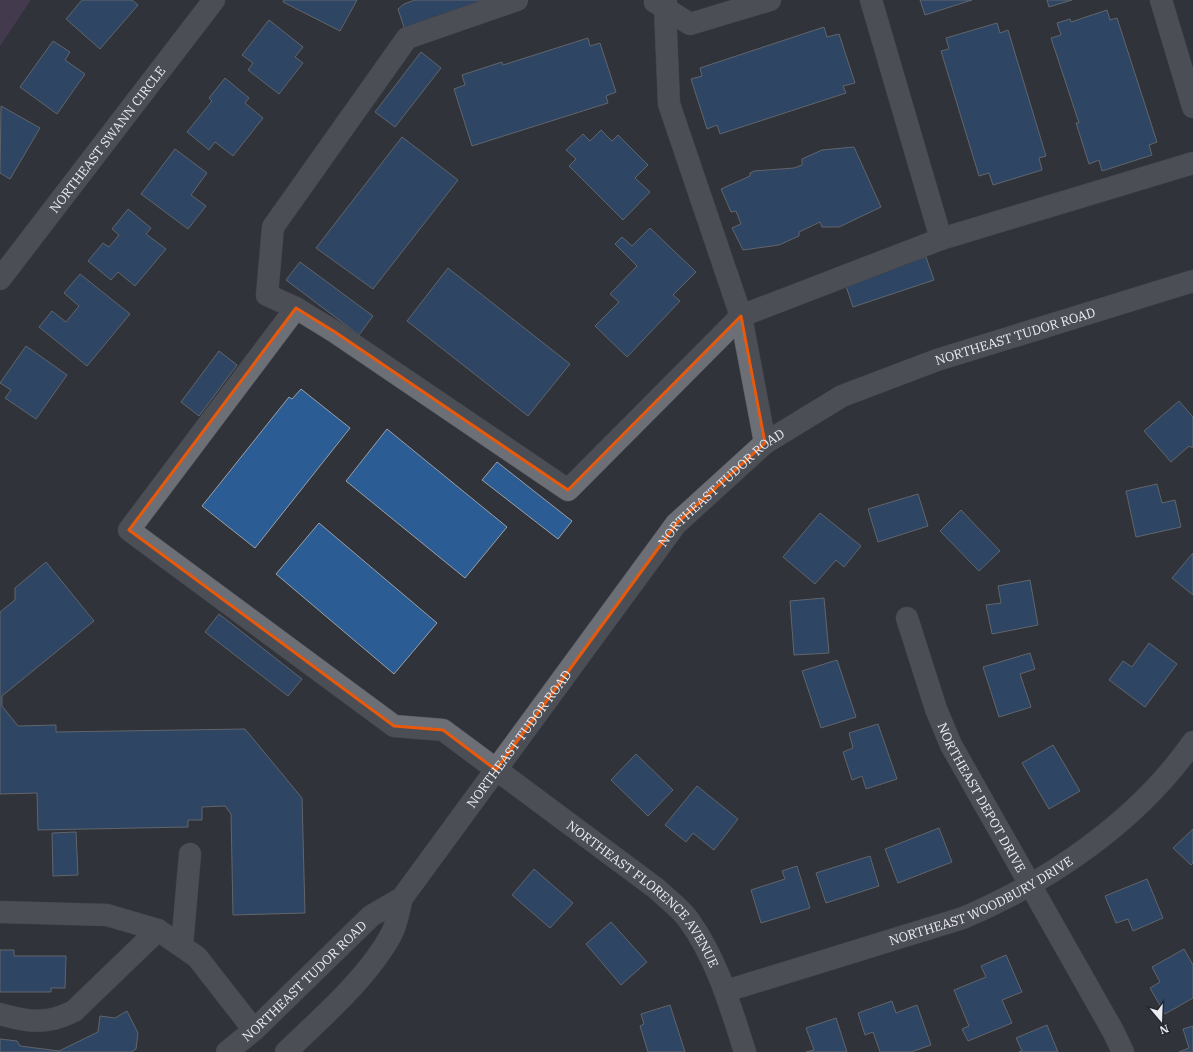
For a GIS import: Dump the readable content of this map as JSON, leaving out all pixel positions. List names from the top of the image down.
{
  "streets": {
    "street": [
      "NORTHEAST SWANN CIRCLE",
      "NORTHEAST TUDOR ROAD",
      "NORTHEAST DEPOT DRIVE",
      "NORTHEAST FLORENCE AVENUE",
      "NORTHEAST WOODBURY DRIVE"
    ]
  },
  "crossings": [
    ["NORTHEAST TUDOR ROAD", "NORTHEAST FLORENCE AVENUE"],
    ["NORTHEAST DEPOT DRIVE", "NORTHEAST WOODBURY DRIVE"],
    ["NORTHEAST FLORENCE AVENUE", "NORTHEAST WOODBURY DRIVE"]
  ],
  "north": "bottom"
}
